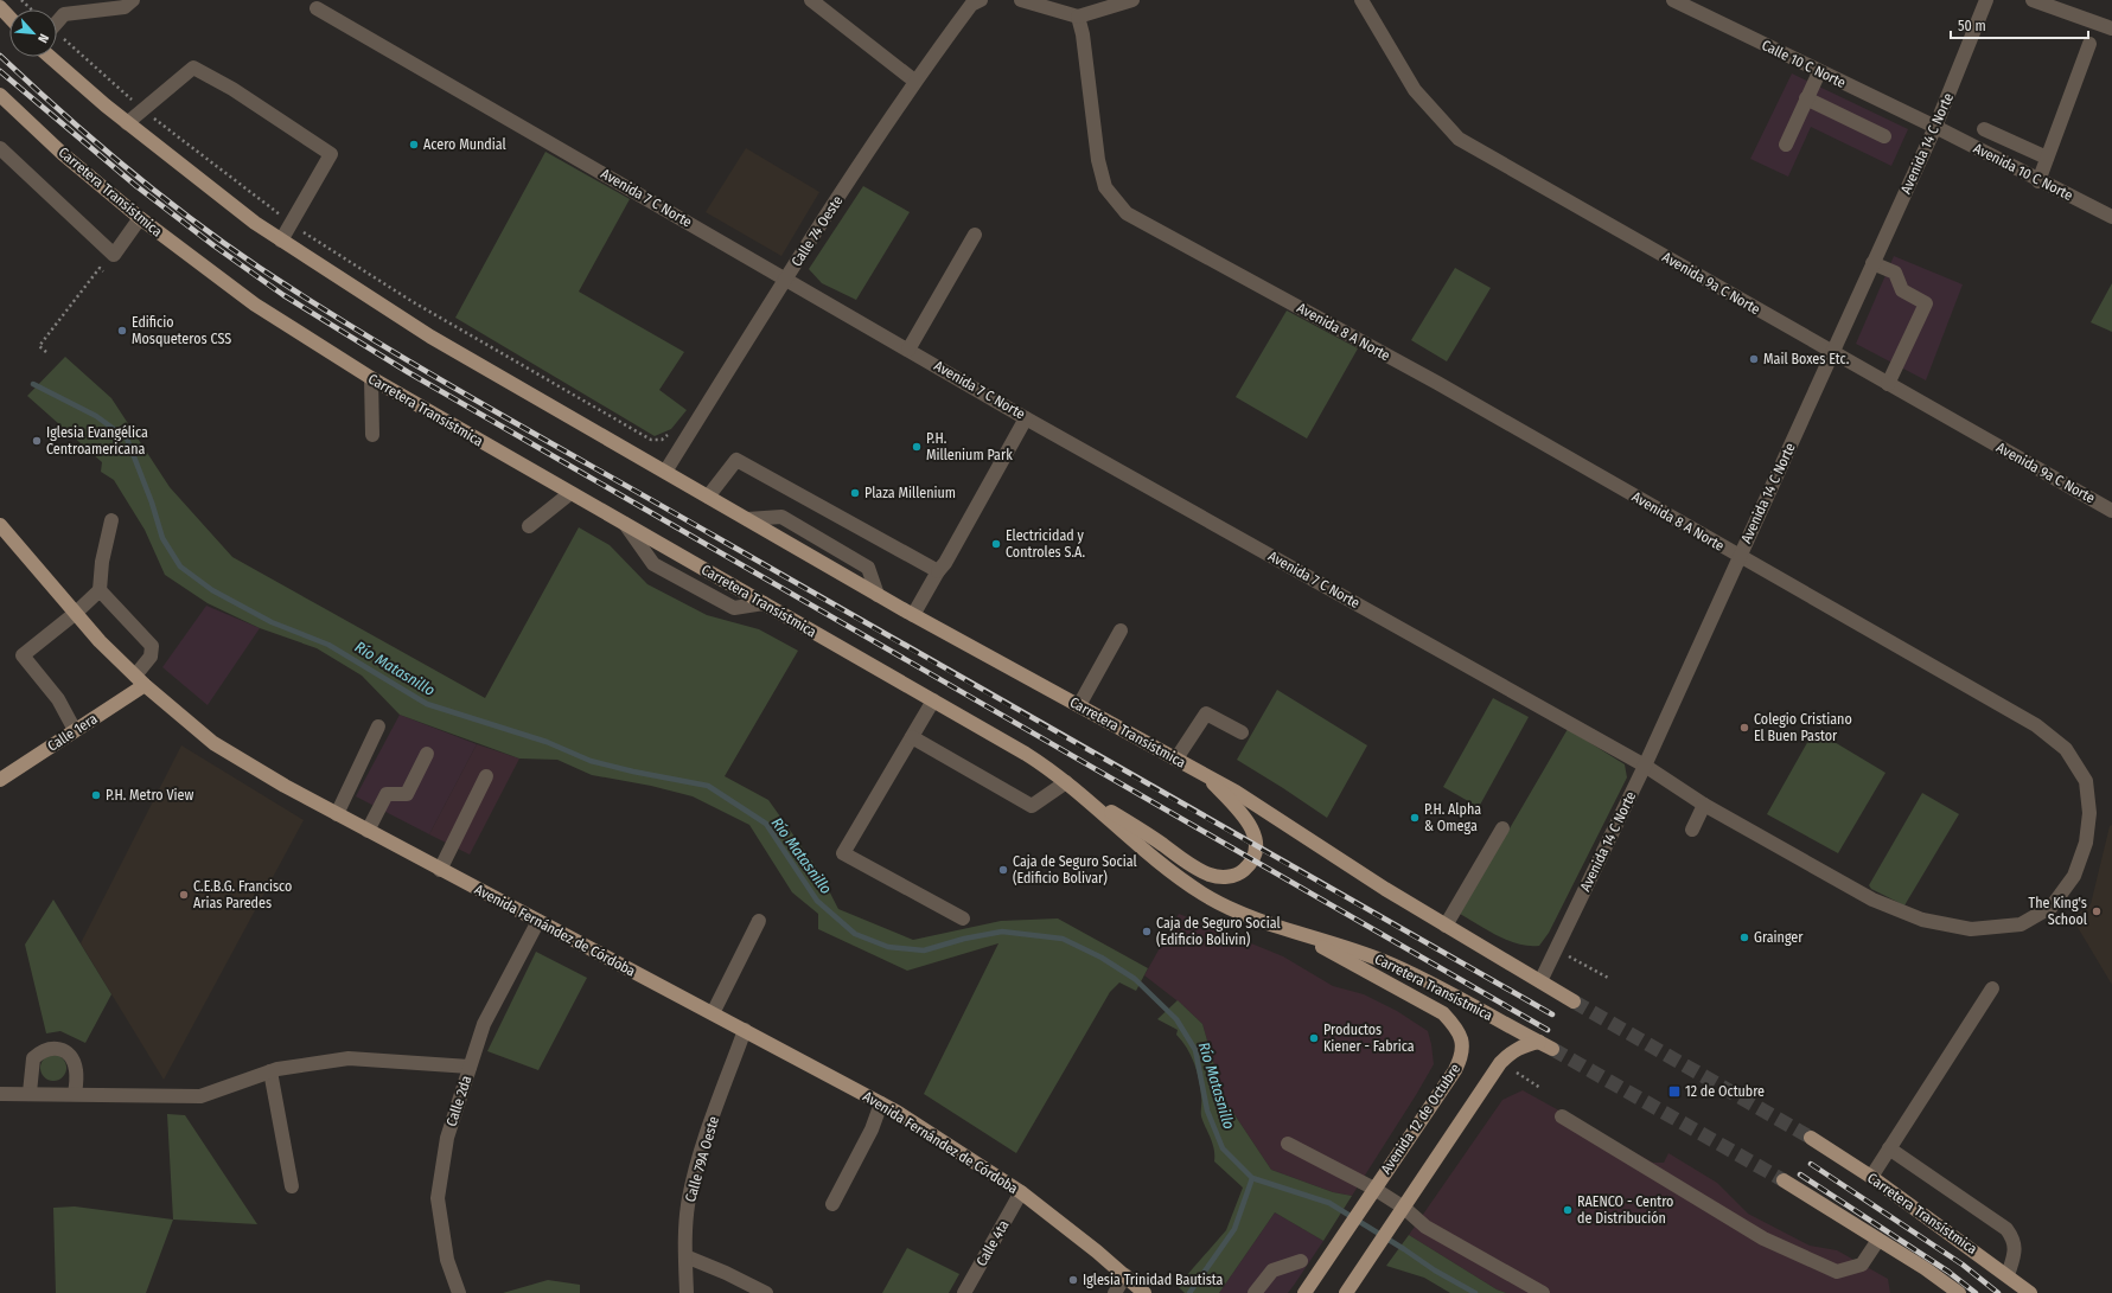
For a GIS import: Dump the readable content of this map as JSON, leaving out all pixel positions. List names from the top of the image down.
{
  "streets": {
    "main road": [
      "Carretera Transístmica",
      "Calle 1era",
      "Avenida Fernández de Córdoba",
      "Avenida 12 de Octubre"
    ],
    "street": [
      "Calle 10 C Norte",
      "Avenida 14 C Norte",
      "Avenida 10 C Norte",
      "Avenida 7 C Norte",
      "Calle 74 Oeste",
      "Avenida 9a C Norte",
      "Avenida 8 A Norte",
      "Calle 2da",
      "Calle 79A Oeste",
      "Calle 4ta"
    ]
  },
  "crossings": [
    ["Calle 10 C Norte", "Avenida 14 C Norte"],
    ["Calle 10 C Norte", "Avenida 10 C Norte"],
    ["Avenida 14 C Norte", "Avenida 10 C Norte"],
    ["Avenida 14 C Norte", "Carretera Transístmica"],
    ["Avenida 14 C Norte", "Avenida 7 C Norte"],
    ["Avenida 14 C Norte", "Avenida 9a C Norte"],
    ["Avenida 14 C Norte", "Avenida 8 A Norte"],
    ["Carretera Transístmica", "Calle 74 Oeste"],
    ["Carretera Transístmica", "Avenida 12 de Octubre"],
    ["Avenida 7 C Norte", "Calle 74 Oeste"],
    ["Avenida 7 C Norte", "Avenida 8 A Norte"],
    ["Calle 1era", "Avenida Fernández de Córdoba"],
    ["Avenida Fernández de Córdoba", "Calle 2da"],
    ["Avenida Fernández de Córdoba", "Calle 79A Oeste"],
    ["Avenida Fernández de Córdoba", "Calle 4ta"]
  ],
  "water": ["Río Matasnillo"],
  "places": {
    "other": [
      "Acero Mundial",
      "Edificio Mosqueteros CSS",
      "Mail Boxes Etc.",
      "Iglesia Evangélica Centroamericana",
      "P.H. Millenium Park",
      "Plaza Millenium",
      "Electricidad y Controles S.A.",
      "Colegio Cristiano El Buen Pastor",
      "P.H. Metro View",
      "P.H. Alpha & Omega",
      "Caja de Seguro Social (Edificio Bolivar)",
      "C.E.B.G. Francisco Arias Paredes",
      "The King's School",
      "Caja de Seguro Social (Edificio Bolivin)",
      "Grainger",
      "Productos Kiener - Fabrica",
      "RAENCO - Centro de Distribución",
      "Iglesia Trinidad Bautista"
    ],
    "transit": ["12 de Octubre"]
  },
  "scale_bar": "50 m",
  "north": "bottom right"
}
